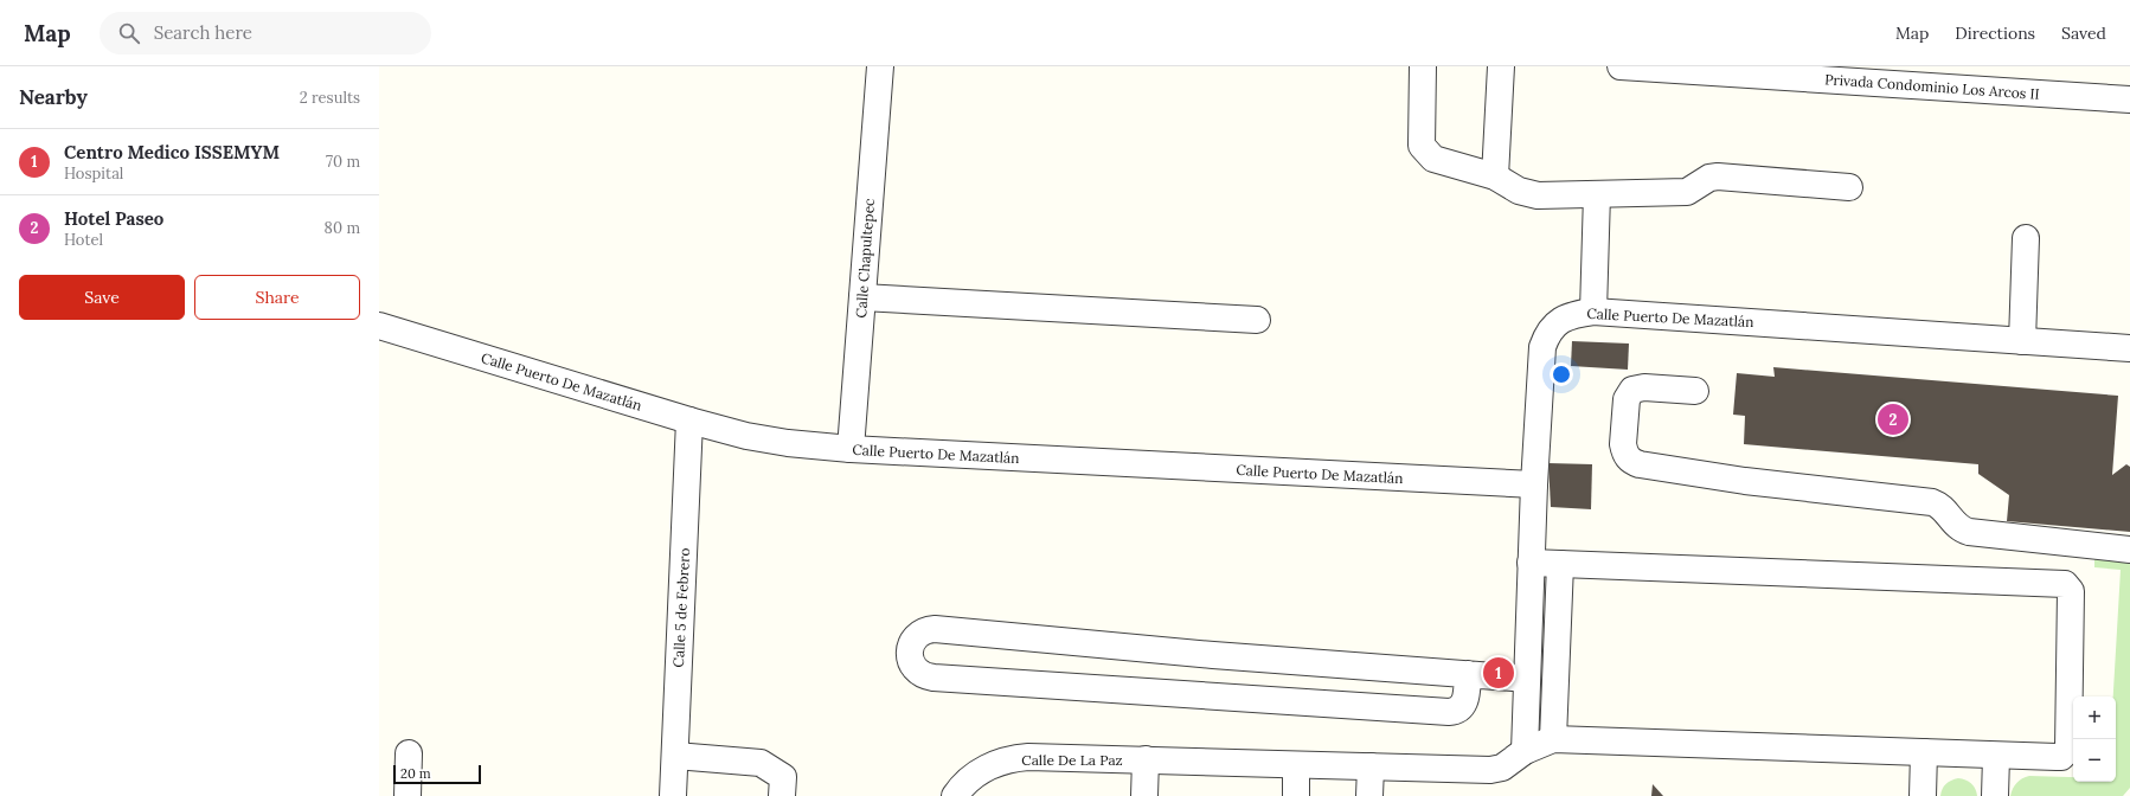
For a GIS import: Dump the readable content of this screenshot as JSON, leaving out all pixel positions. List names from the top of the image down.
{
  "streets": {
    "street": [
      "Privada Condominio Los Arcos II",
      "Calle Chapultepec",
      "Calle Puerto De Mazatlán",
      "Calle 5 de Febrero",
      "Calle De La Paz"
    ]
  },
  "crossings": [
    ["Calle Chapultepec", "Calle Puerto De Mazatlán"],
    ["Calle Puerto De Mazatlán", "Calle 5 de Febrero"]
  ],
  "scale_bar": "20 m",
  "page": {
    "header": "Map",
    "search": "Search here",
    "nav": ["Map", "Directions", "Saved"],
    "heading": ["Nearby", "2 results"],
    "list": [
      {
        "mark": "1",
        "name": "Centro Medico ISSEMYM",
        "note": "Hospital",
        "value": "70 m"
      },
      {
        "mark": "2",
        "name": "Hotel Paseo",
        "note": "Hotel",
        "value": "80 m"
      }
    ],
    "buttons": ["Save", "Share"],
    "pins": ["2", "1"],
    "map_buttons": ["+", "−"],
    "scale": "20 m"
  }
}
